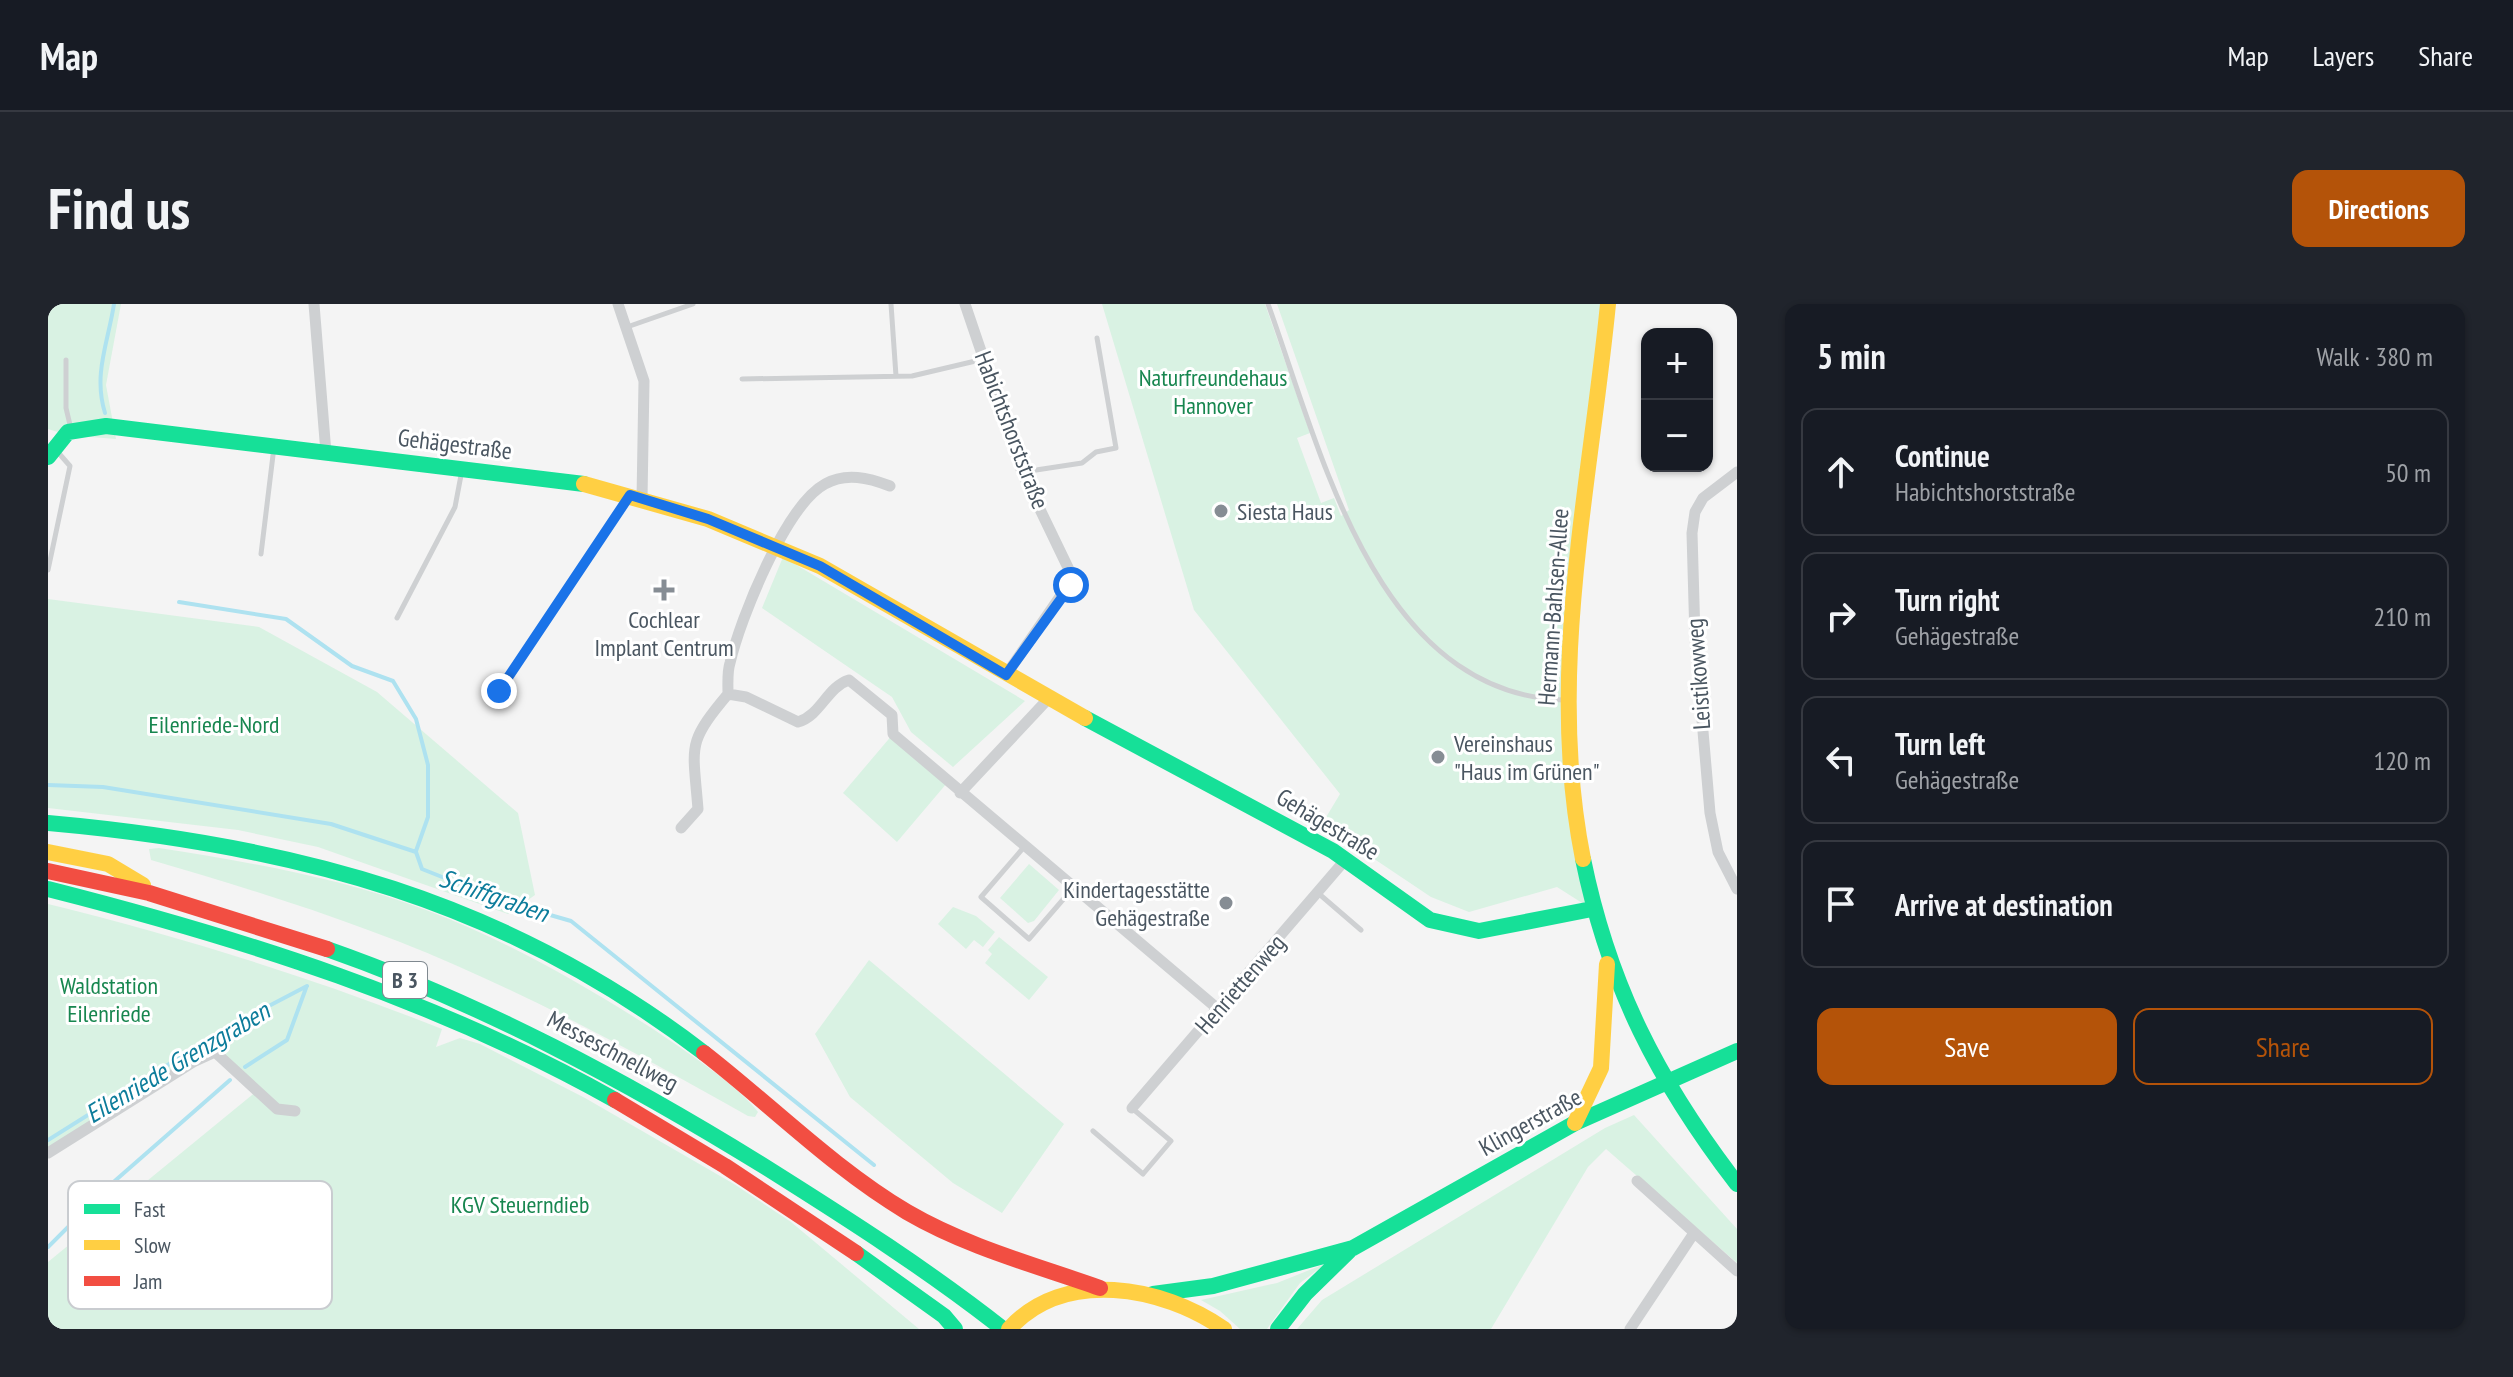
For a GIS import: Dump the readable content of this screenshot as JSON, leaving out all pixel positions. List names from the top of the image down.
{
  "streets": {
    "main road": [
      "Gehägestraße",
      "Hermann-Bahlsen-Allee",
      "B 3",
      "Messeschnellweg",
      "Klingerstraße"
    ],
    "street": ["Habichtshorststraße", "Leistikowweg", "Henriettenweg"]
  },
  "crossings": [
    ["Habichtshorststraße", "Gehägestraße"],
    ["Gehägestraße", "Hermann-Bahlsen-Allee"],
    ["Gehägestraße", "Henriettenweg"],
    ["Hermann-Bahlsen-Allee", "Klingerstraße"]
  ],
  "water": ["Schiffgraben", "Eilenriede Grenzgraben"],
  "parks": [
    "Naturfreundehaus Hannover",
    "Eilenriede-Nord",
    "Waldstation Eilenriede",
    "KGV Steuerndieb"
  ],
  "places": {
    "other": ["Siesta Haus", "Vereinshaus \"Haus im Grünen\"", "Kindertagesstätte Gehägestraße"],
    "health": ["Cochlear Implant Centrum"]
  },
  "legend": ["Fast", "Slow", "Jam"],
  "page": {
    "header": "Map",
    "nav": ["Map", "Layers", "Share"],
    "buttons": [
      "Directions",
      ["Save", "Share"]
    ],
    "title": "Find us",
    "heading": ["5 min", "Walk · 380 m"],
    "map_buttons": ["+", "−"],
    "list": [
      ["Continue", "Habichtshorststraße", "50 m"],
      ["Turn right", "Gehägestraße", "210 m"],
      ["Turn left", "Gehägestraße", "120 m"],
      "Arrive at destination"
    ]
  }
}
